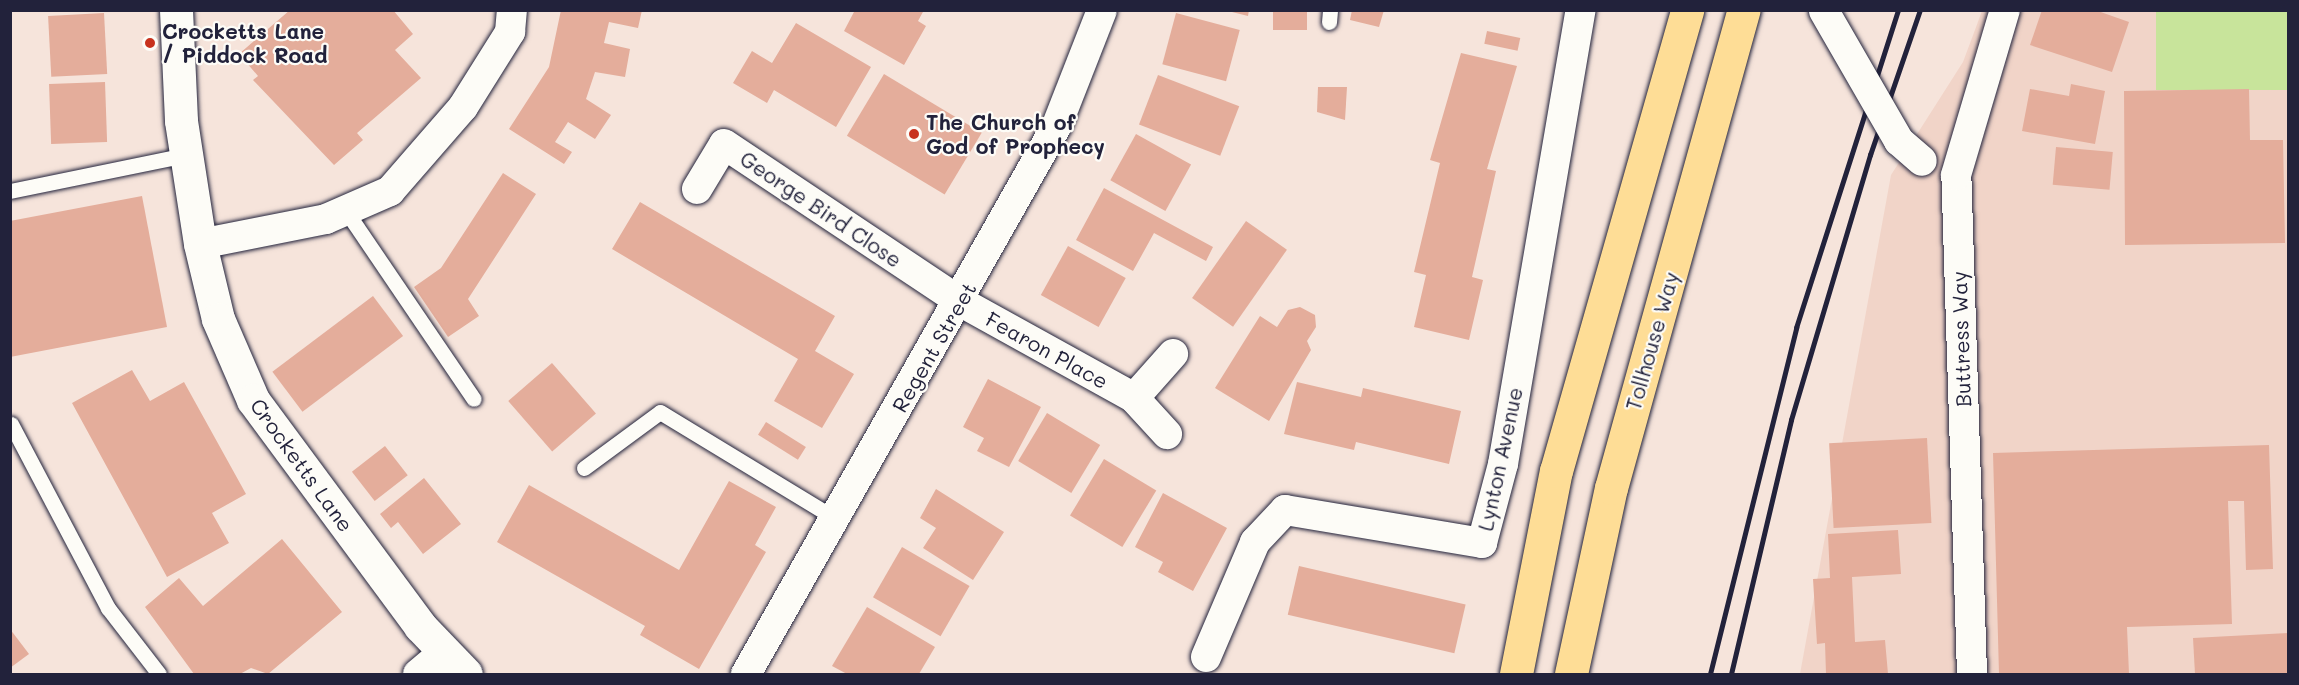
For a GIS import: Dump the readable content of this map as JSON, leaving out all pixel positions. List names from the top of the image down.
{
  "streets": {
    "main road": ["Tollhouse Way"],
    "street": [
      "George Bird Close",
      "Buttress Way",
      "Regent Street",
      "Fearon Place",
      "Lynton Avenue",
      "Crocketts Lane"
    ]
  },
  "crossings": [
    ["George Bird Close", "Regent Street"],
    ["George Bird Close", "Fearon Place"],
    ["Regent Street", "Fearon Place"]
  ],
  "places": ["Crocketts Lane / Piddock Road", "The Church of God of Prophecy"]
}
